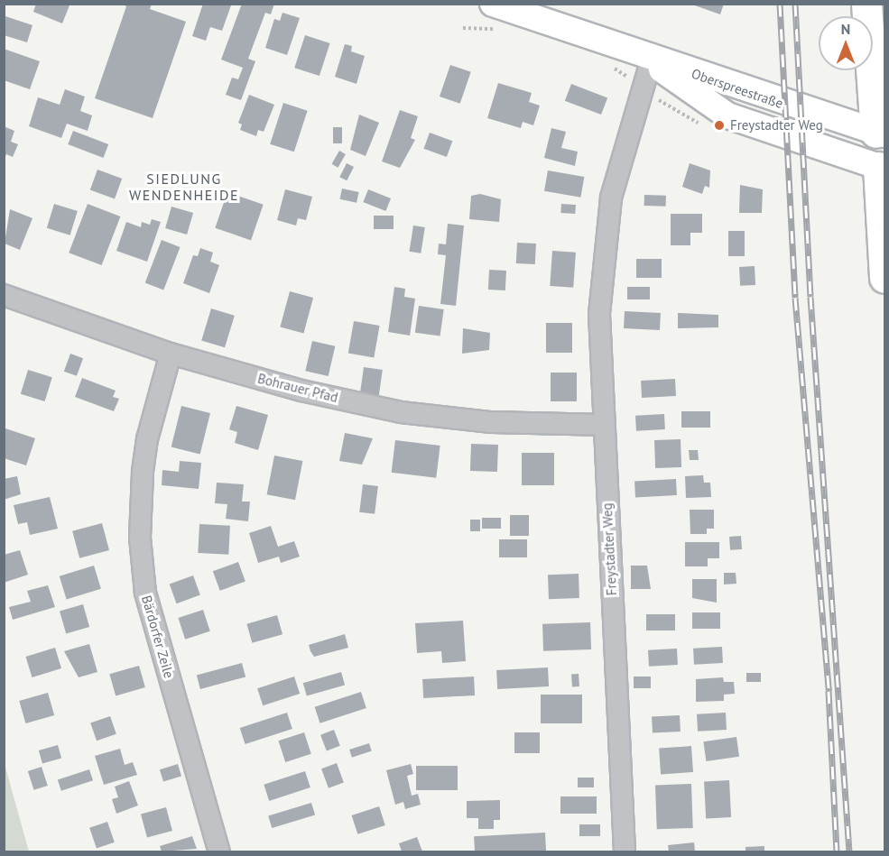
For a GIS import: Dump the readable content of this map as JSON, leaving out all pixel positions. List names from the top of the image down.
{
  "streets": {
    "main road": ["Oberspreestraße"],
    "street": ["Bohrauer Pfad", "Freystadter Weg", "Bärdorfer Zeile"]
  },
  "crossings": [
    ["Oberspreestraße", "Freystadter Weg"],
    ["Bohrauer Pfad", "Freystadter Weg"],
    ["Bohrauer Pfad", "Bärdorfer Zeile"]
  ],
  "districts": ["SIEDLUNG WENDENHEIDE"],
  "places": ["Freystadter Weg"],
  "north": "top"
}
